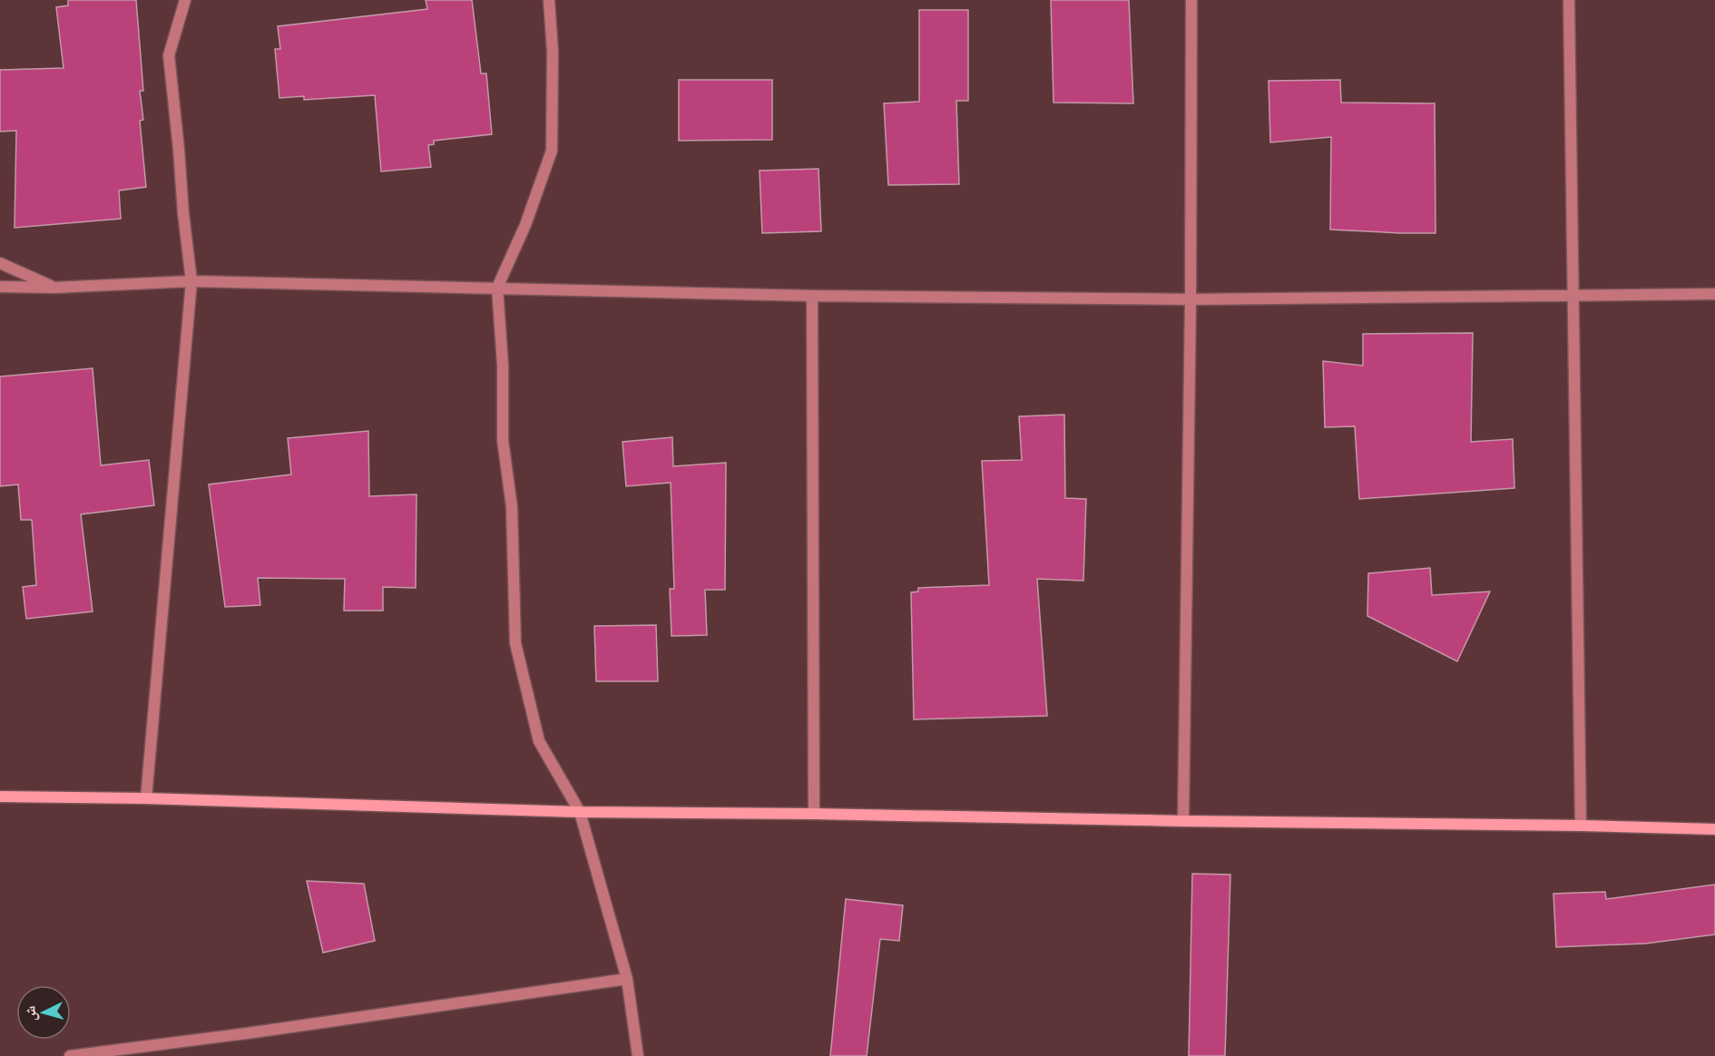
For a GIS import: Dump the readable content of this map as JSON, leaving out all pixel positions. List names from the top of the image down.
{
  "north": "left"
}
